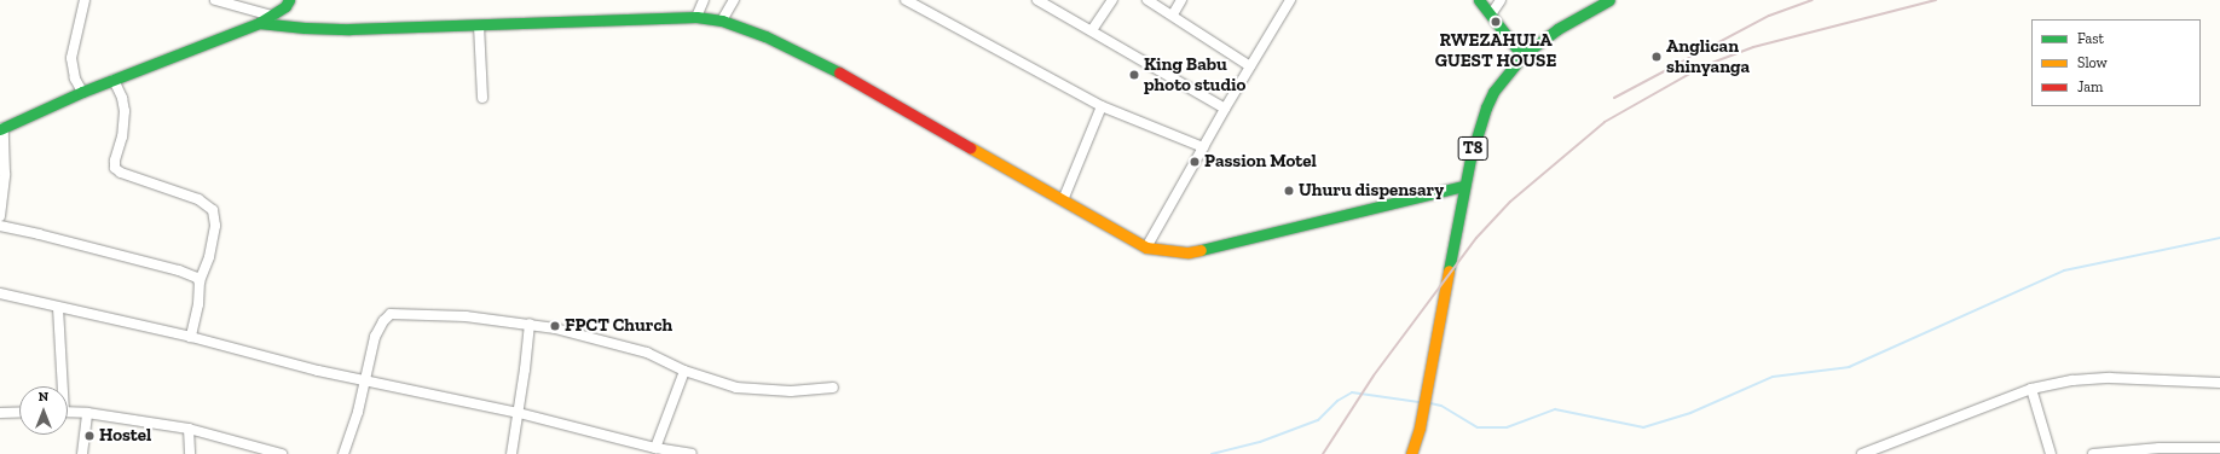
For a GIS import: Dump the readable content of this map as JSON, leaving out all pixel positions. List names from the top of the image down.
{
  "streets": {
    "main road": ["T8"]
  },
  "places": [
    "RWEZAHULA GUEST HOUSE",
    "Anglican shinyanga",
    "King Babu photo studio",
    "Passion Motel",
    "Uhuru dispensary",
    "FPCT Church",
    "Hostel"
  ],
  "legend": ["Fast", "Slow", "Jam"],
  "north": "top"
}
